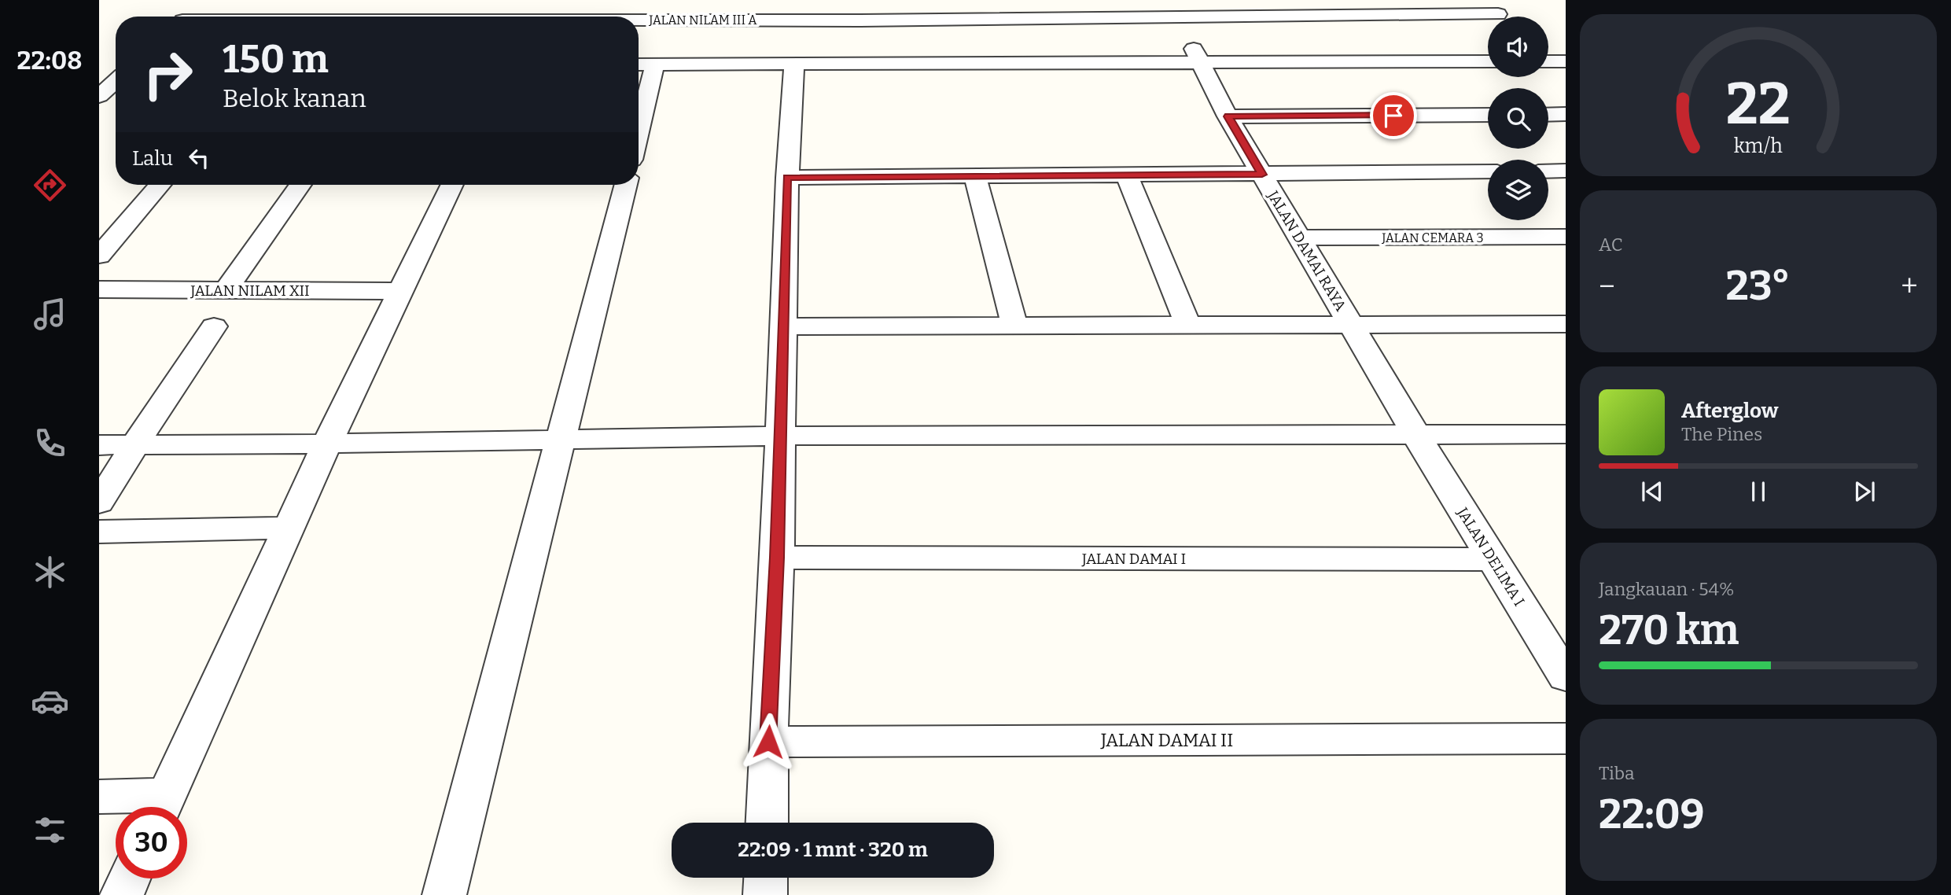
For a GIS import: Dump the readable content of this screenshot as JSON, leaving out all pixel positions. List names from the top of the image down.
{
  "streets": {
    "street": [
      "JALAN NILAM III A",
      "JALAN CEMARA 3",
      "JALAN DAMAI RAYA",
      "JALAN NILAM XII",
      "JALAN DELIMA I",
      "JALAN DAMAI I",
      "JALAN DAMAI II"
    ]
  },
  "crossings": [
    ["JALAN NILAM III A", "JALAN DAMAI RAYA"],
    ["JALAN CEMARA 3", "JALAN DAMAI RAYA"],
    ["JALAN DAMAI RAYA", "JALAN DELIMA I"],
    ["JALAN DELIMA I", "JALAN DAMAI I"]
  ],
  "page": {
    "tabs": "22:08",
    "turn": ["150 m", "Belok kanan"],
    "then": "Lalu",
    "tile": [
      "AC",
      ["Jangkauan · 54%", "270 km"],
      ["Tiba", "22:09"]
    ],
    "heat": ["−", "23°", "+"],
    "song": ["Afterglow", "The Pines"],
    "limit": "30",
    "trip": "22:09 · 1 mnt · 320 m",
    "gauge": ["22", "km/h"]
  }
}
